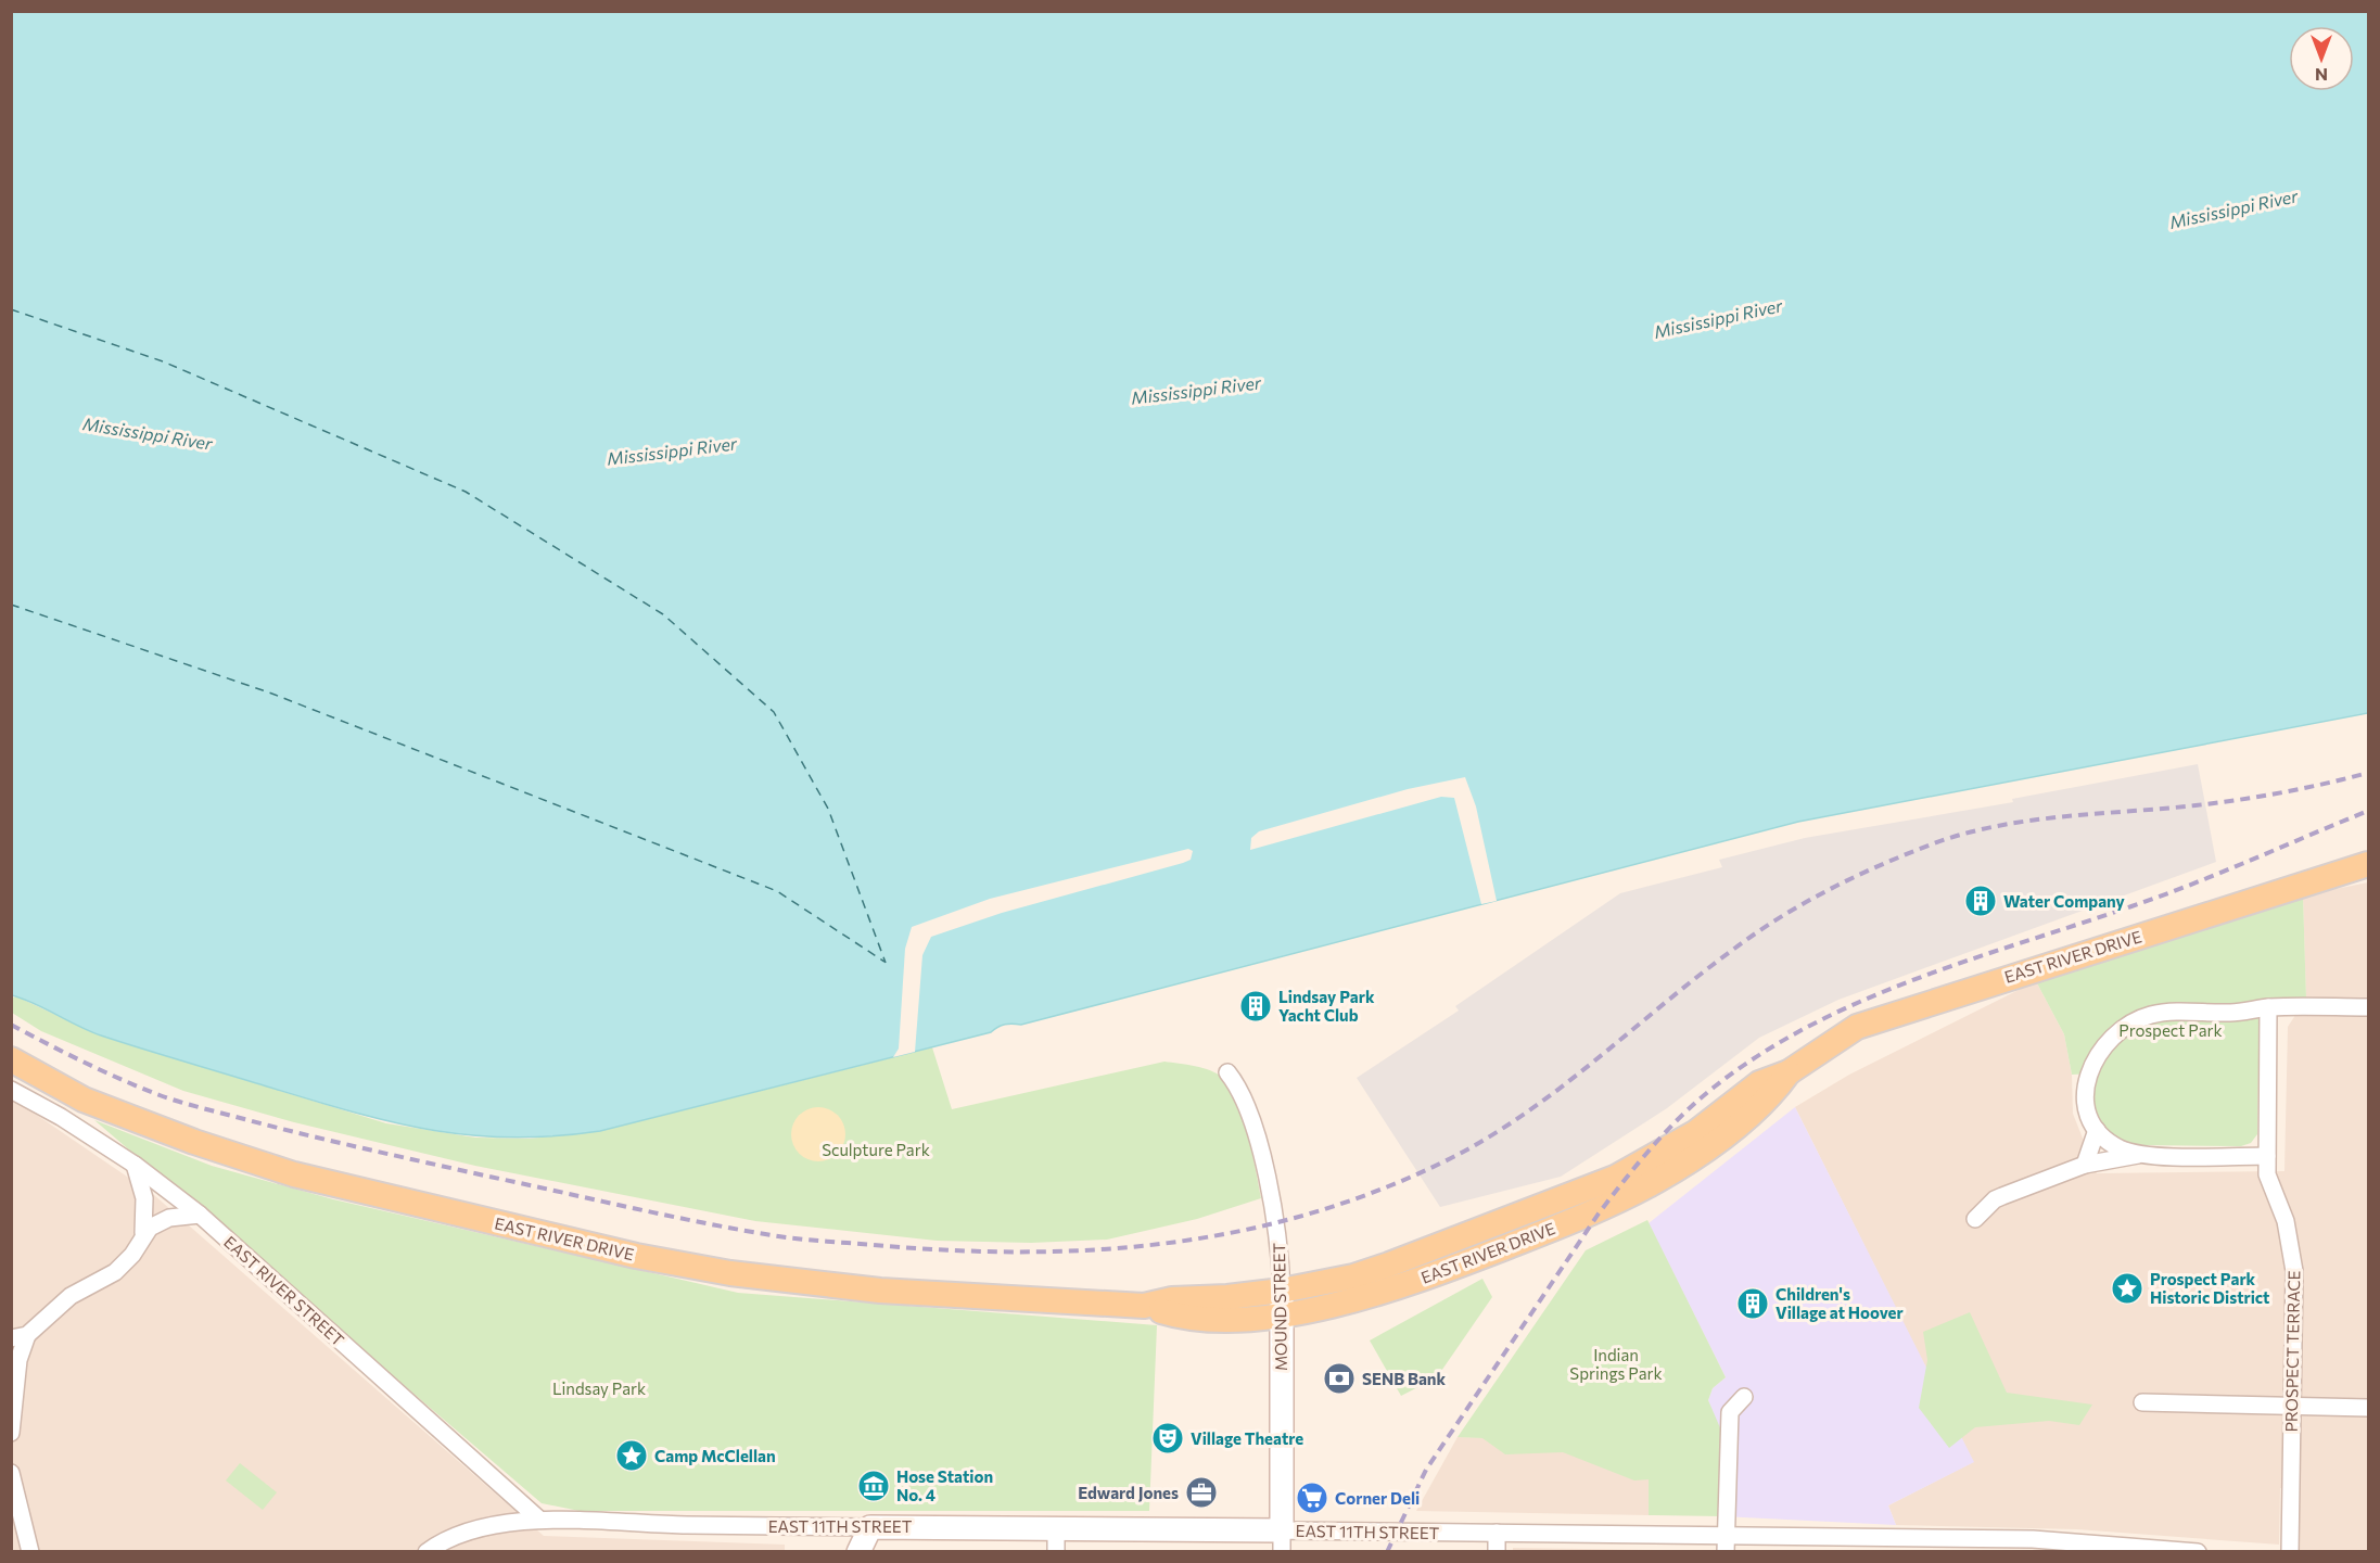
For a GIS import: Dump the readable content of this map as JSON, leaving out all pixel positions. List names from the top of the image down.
{
  "streets": {
    "main road": ["EAST RIVER DRIVE"],
    "street": [
      "EAST RIVER STREET",
      "MOUND STREET",
      "PROSPECT TERRACE",
      "EAST 11TH STREET"
    ]
  },
  "crossings": [
    ["EAST RIVER DRIVE", "MOUND STREET"],
    ["EAST RIVER STREET", "EAST 11TH STREET"],
    ["MOUND STREET", "EAST 11TH STREET"]
  ],
  "water": ["Mississippi River"],
  "parks": [
    "Prospect Park",
    "Sculpture Park",
    "Indian Springs Park",
    "Lindsay Park"
  ],
  "places": {
    "building": ["Water Company", "Lindsay Park Yacht Club", "Children's Village at Hoover"],
    "place": ["Prospect Park Historic District", "Camp McClellan"],
    "bank": ["SENB Bank"],
    "theatre": ["Village Theatre"],
    "museum": ["Hose Station No. 4"],
    "office": ["Edward Jones"],
    "supermarket": ["Corner Deli"]
  },
  "north": "bottom"
}
